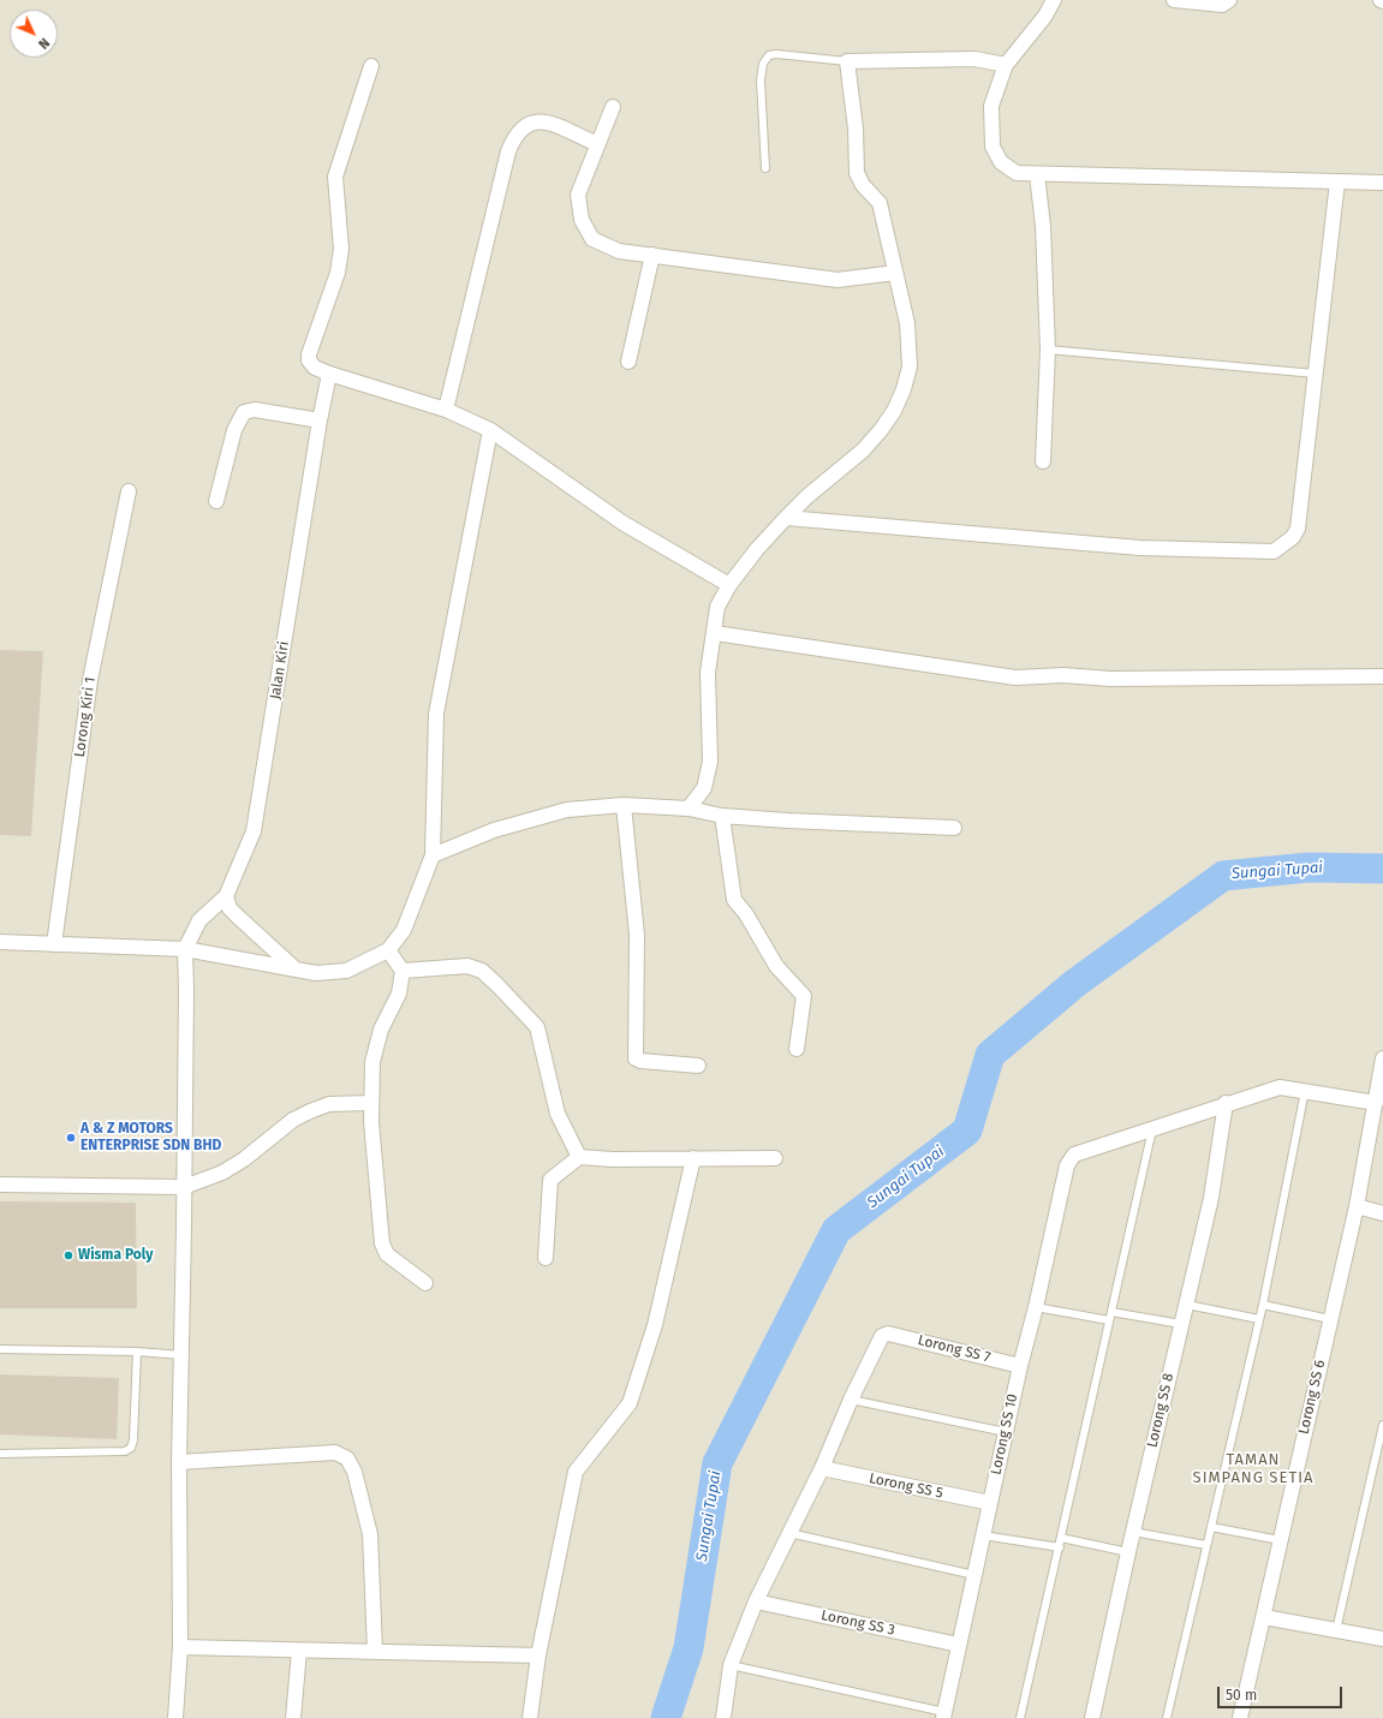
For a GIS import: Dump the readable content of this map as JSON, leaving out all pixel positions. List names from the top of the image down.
{
  "streets": {
    "street": [
      "Jalan Kiri",
      "Lorong Kiri 1",
      "Lorong SS 7",
      "Lorong SS 6",
      "Lorong SS 8",
      "Lorong SS 10",
      "Lorong SS 5",
      "Lorong SS 3"
    ]
  },
  "crossings": [
    ["Lorong SS 7", "Lorong SS 10"],
    ["Lorong SS 10", "Lorong SS 5"],
    ["Lorong SS 10", "Lorong SS 3"]
  ],
  "districts": ["TAMAN SIMPANG SETIA"],
  "water": ["Sungai Tupai"],
  "places": ["A & Z MOTORS ENTERPRISE SDN BHD", "Wisma Poly"],
  "scale_bar": "50 m",
  "north": "bottom right"
}
